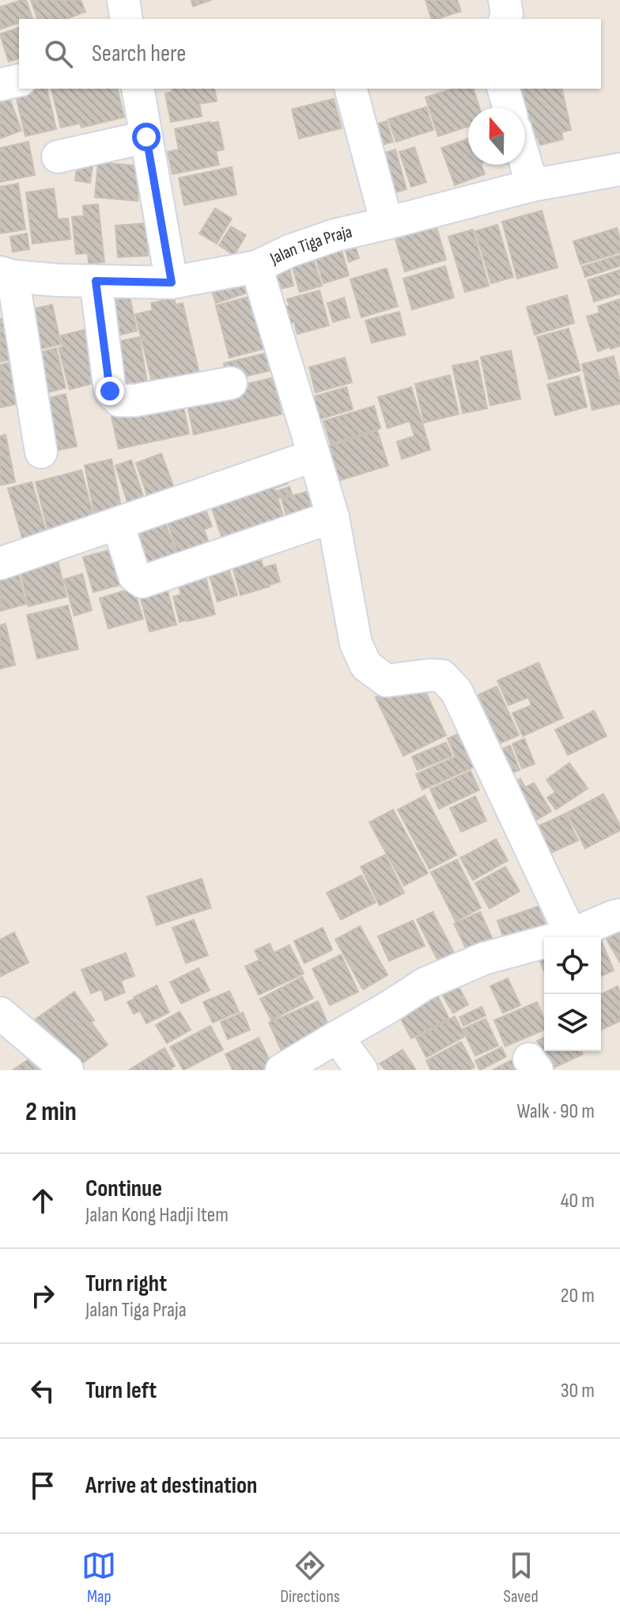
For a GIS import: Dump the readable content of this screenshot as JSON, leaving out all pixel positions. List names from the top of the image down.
{
  "streets": {
    "street": ["Jalan Tiga Praja"]
  },
  "north": "top",
  "page": {
    "search": "Search here",
    "heading": ["2 min", "Walk · 90 m"],
    "list": [
      ["Continue", "Jalan Kong Hadji Item", "40 m"],
      ["Turn right", "Jalan Tiga Praja", "20 m"],
      ["Turn left", "30 m"],
      "Arrive at destination"
    ],
    "nav": ["Map", "Directions", "Saved"]
  }
}
